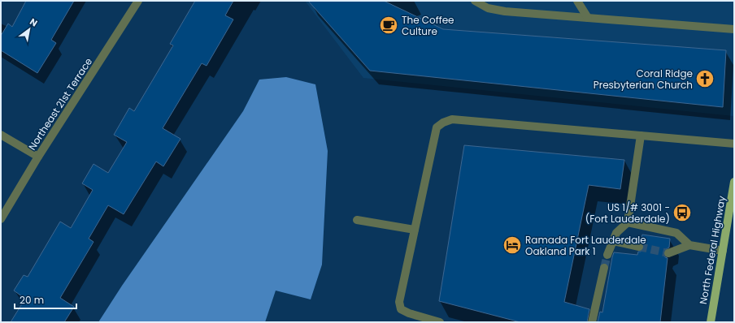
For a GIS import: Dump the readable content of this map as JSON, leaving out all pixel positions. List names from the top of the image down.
{
  "streets": {
    "main road": ["North Federal Highway"],
    "street": ["Northeast 21st Terrace"]
  },
  "places": {
    "cafe": ["The Coffee Culture"],
    "church": ["Coral Ridge Presbyterian Church"],
    "bus stop": ["US 1/# 3001 - (Fort Lauderdale)"],
    "hotel": ["Ramada Fort Lauderdale Oakland Park 1"]
  },
  "scale_bar": "20 m",
  "north": "top right"
}
